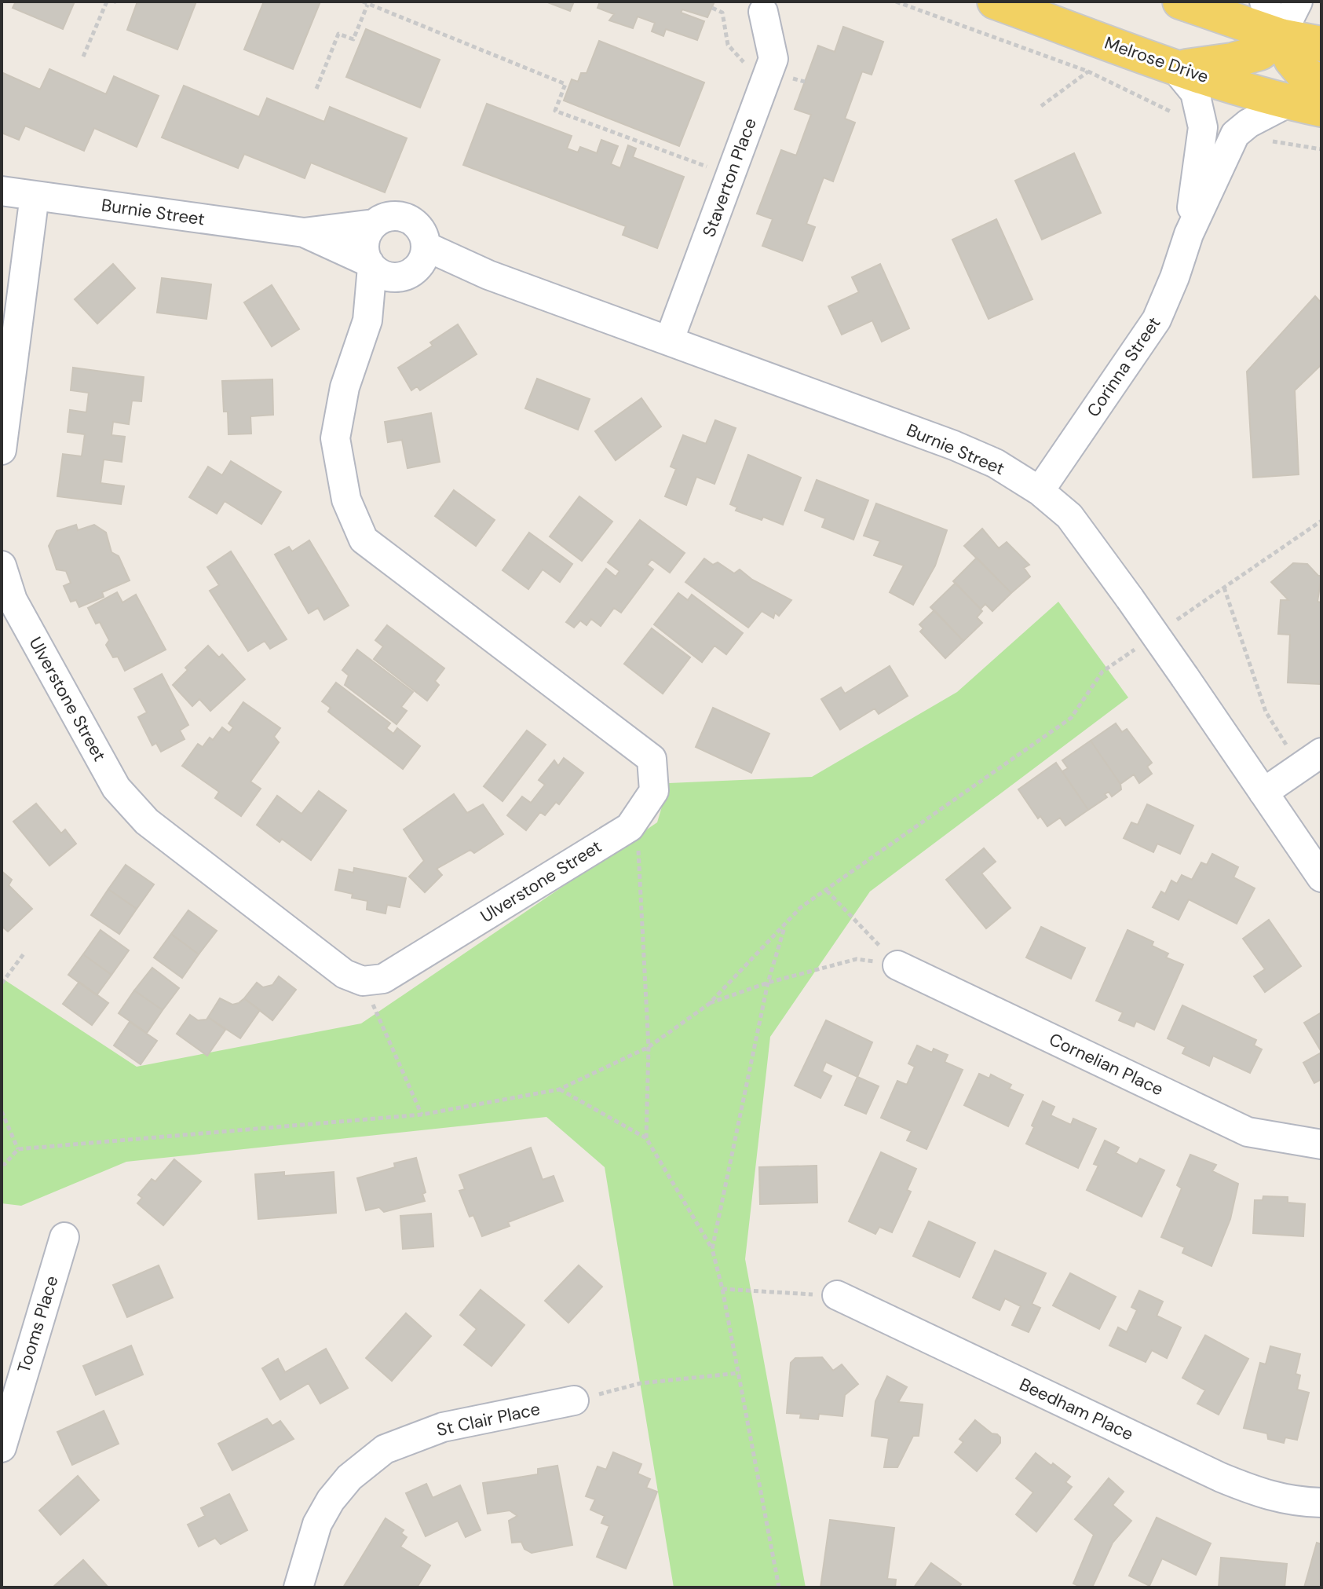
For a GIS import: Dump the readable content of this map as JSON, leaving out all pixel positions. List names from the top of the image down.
{
  "streets": {
    "main road": ["Melrose Drive"],
    "street": [
      "Staverton Place",
      "Burnie Street",
      "Corinna Street",
      "Ulverstone Street",
      "Cornelian Place",
      "Tooms Place",
      "Beedham Place",
      "St Clair Place"
    ]
  },
  "crossings": [
    ["Melrose Drive", "Corinna Street"],
    ["Staverton Place", "Burnie Street"],
    ["Burnie Street", "Corinna Street"],
    ["Burnie Street", "Ulverstone Street"]
  ]
}
